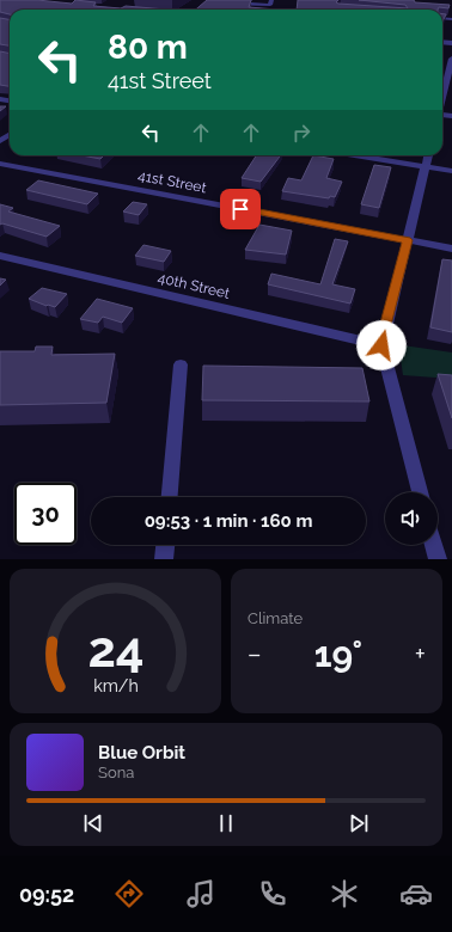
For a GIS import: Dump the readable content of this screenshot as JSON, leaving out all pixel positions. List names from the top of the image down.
{
  "streets": {
    "street": ["41st Street", "40th Street"]
  },
  "page": {
    "turn": ["80 m", "41st Street"],
    "limit": "30",
    "trip": "09:53 · 1 min · 160 m",
    "tile": "Climate",
    "heat": ["−", "19°", "+"],
    "song": ["Blue Orbit", "Sona"],
    "tabs": "09:52",
    "gauge": ["24", "km/h"]
  }
}
